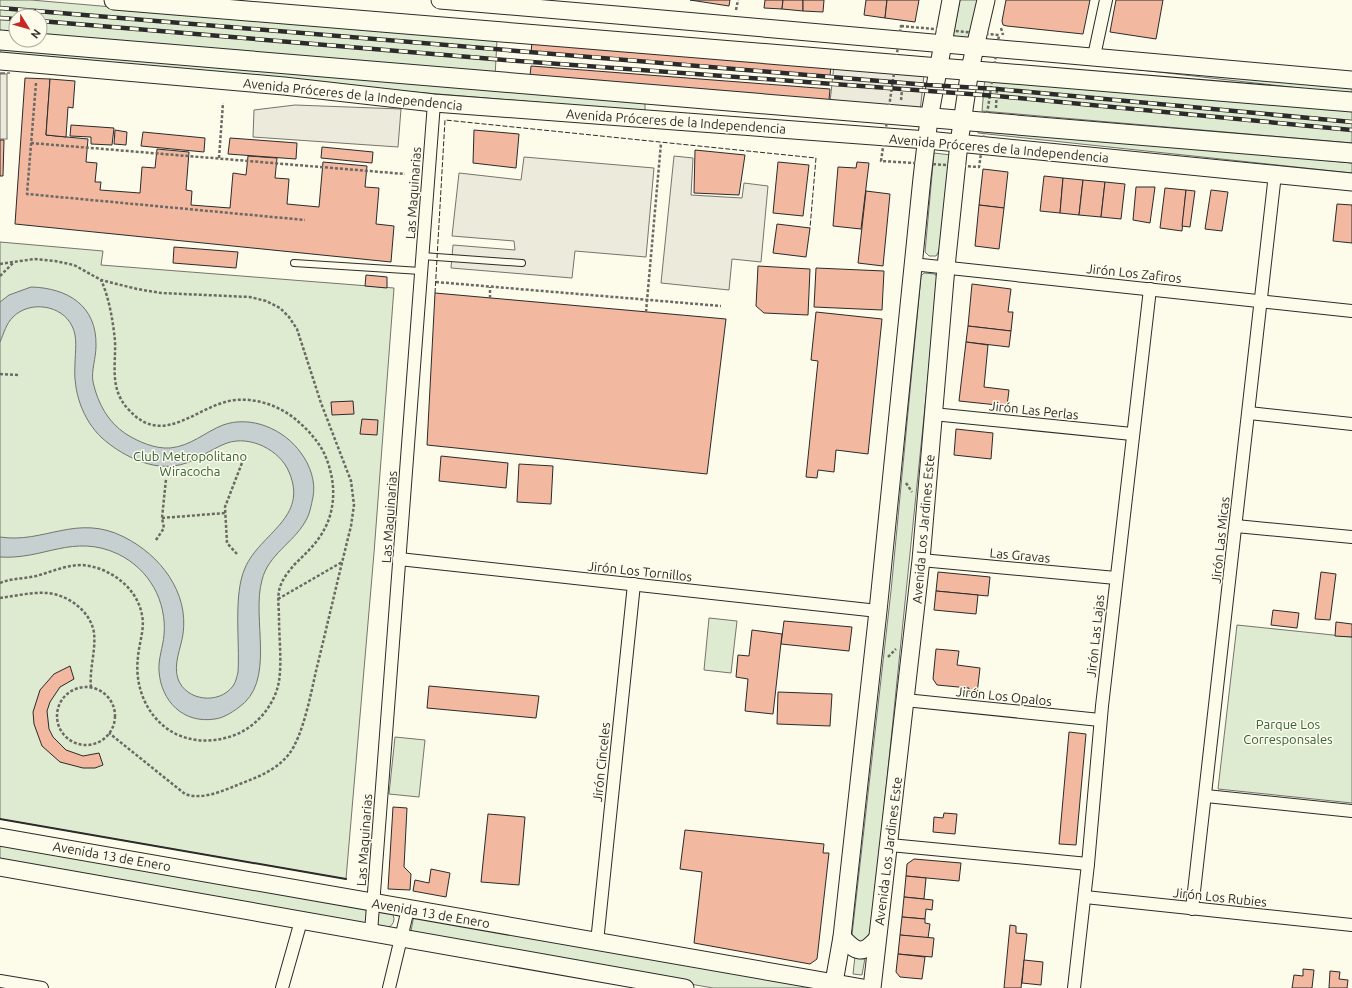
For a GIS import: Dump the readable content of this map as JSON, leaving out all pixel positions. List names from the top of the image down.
{
  "streets": {
    "main road": ["Avenida Próceres de la Independencia", "Avenida Los Jardines Este", "Avenida 13 de Enero"],
    "street": [
      "Las Maquinarias",
      "Jirón Los Zafiros",
      "Jirón Las Perlas",
      "Jirón Las Micas",
      "Las Gravas",
      "Jirón Los Tornillos",
      "Jirón Las Lajas",
      "Jirón Los Opalos",
      "Jirón Cinceles",
      "Jirón Los Rubies"
    ]
  },
  "crossings": [
    ["Avenida Próceres de la Independencia", "Las Maquinarias"],
    ["Avenida Próceres de la Independencia", "Avenida Los Jardines Este"],
    ["Avenida Próceres de la Independencia", "Jirón Las Micas"],
    ["Las Maquinarias", "Jirón Los Tornillos"],
    ["Las Maquinarias", "Avenida 13 de Enero"],
    ["Jirón Los Zafiros", "Avenida Los Jardines Este"],
    ["Jirón Los Zafiros", "Jirón Las Micas"],
    ["Jirón Los Zafiros", "Jirón Las Lajas"],
    ["Jirón Las Perlas", "Avenida Los Jardines Este"],
    ["Jirón Las Perlas", "Jirón Las Lajas"],
    ["Avenida Los Jardines Este", "Las Gravas"],
    ["Avenida Los Jardines Este", "Jirón Los Opalos"],
    ["Jirón Las Micas", "Jirón Los Rubies"],
    ["Las Gravas", "Jirón Las Lajas"],
    ["Jirón Los Tornillos", "Jirón Cinceles"],
    ["Jirón Las Lajas", "Jirón Los Opalos"],
    ["Jirón Las Lajas", "Jirón Los Rubies"],
    ["Jirón Cinceles", "Avenida 13 de Enero"]
  ],
  "parks": ["Club Metropolitano Wiracocha", "Parque Los Corresponsales"],
  "north": "bottom right"
}
